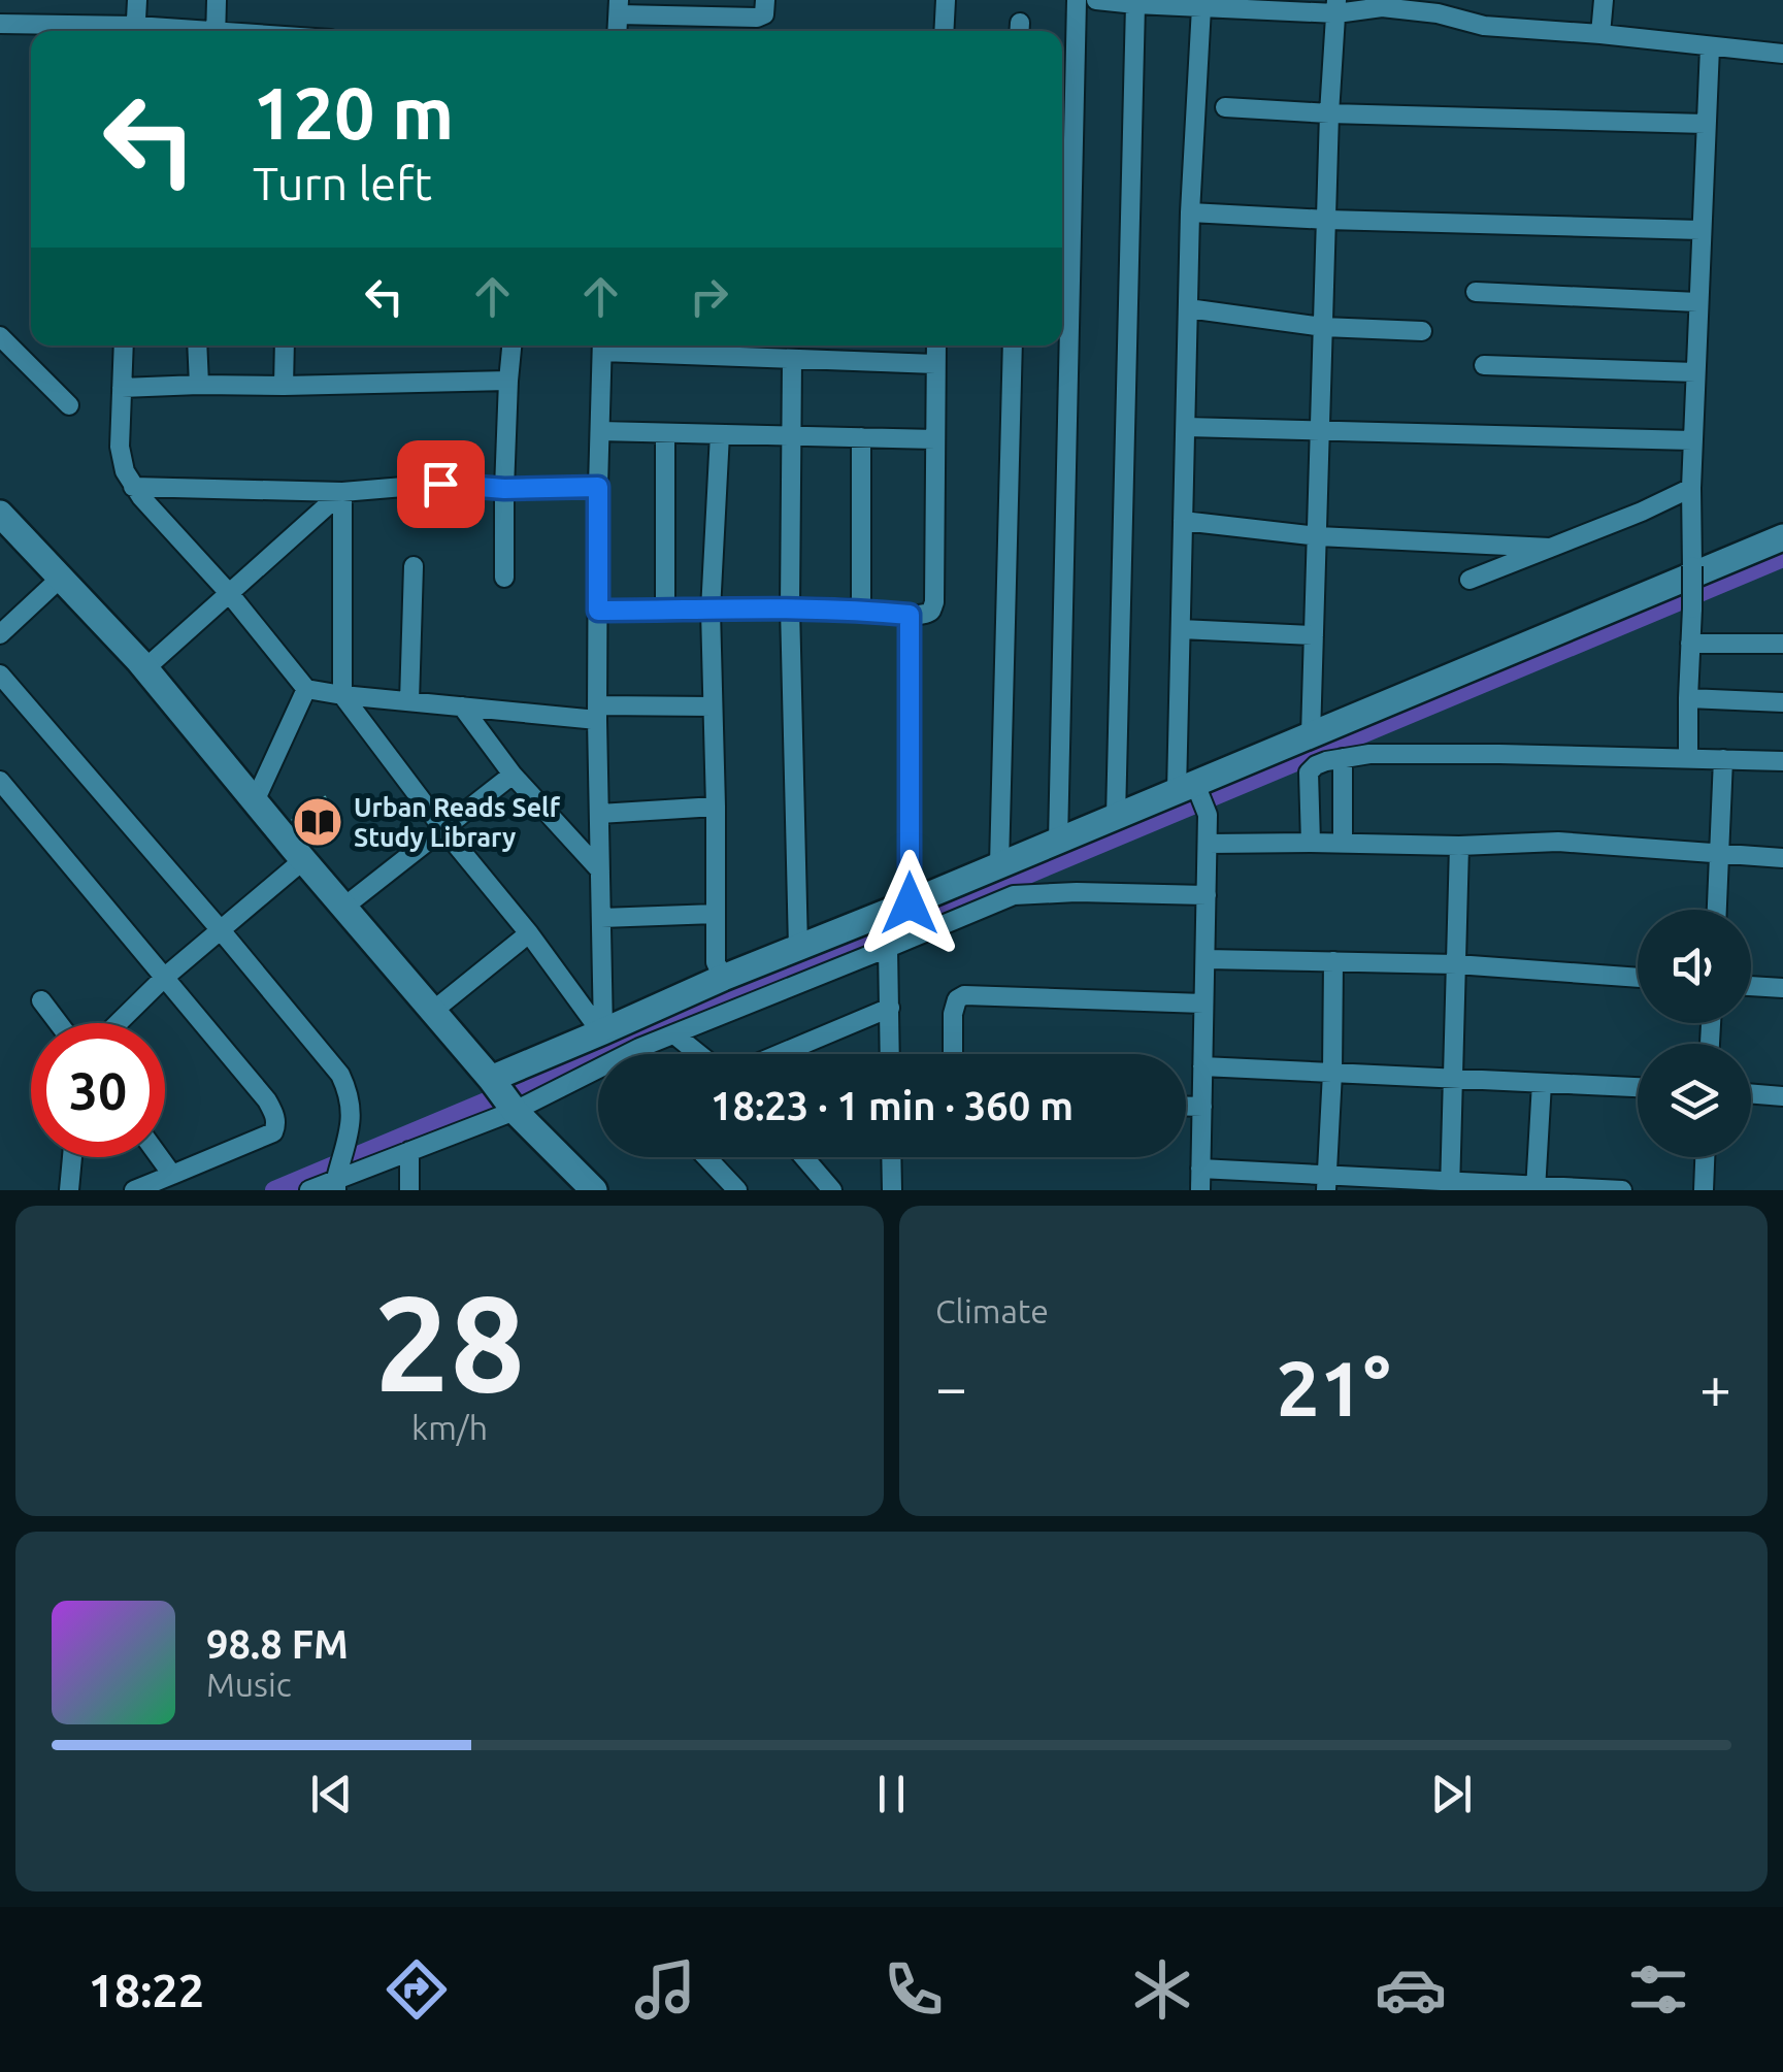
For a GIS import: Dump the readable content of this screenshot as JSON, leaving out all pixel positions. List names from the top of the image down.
{
  "places": {
    "library": ["Urban Reads Self Study Library"]
  },
  "page": {
    "turn": ["120 m", "Turn left"],
    "limit": "30",
    "trip": "18:23 · 1 min · 360 m",
    "tile": [
      ["28", "km/h"],
      "Climate"
    ],
    "heat": ["−", "21°", "+"],
    "song": ["98.8 FM", "Music"],
    "tabs": "18:22"
  }
}
